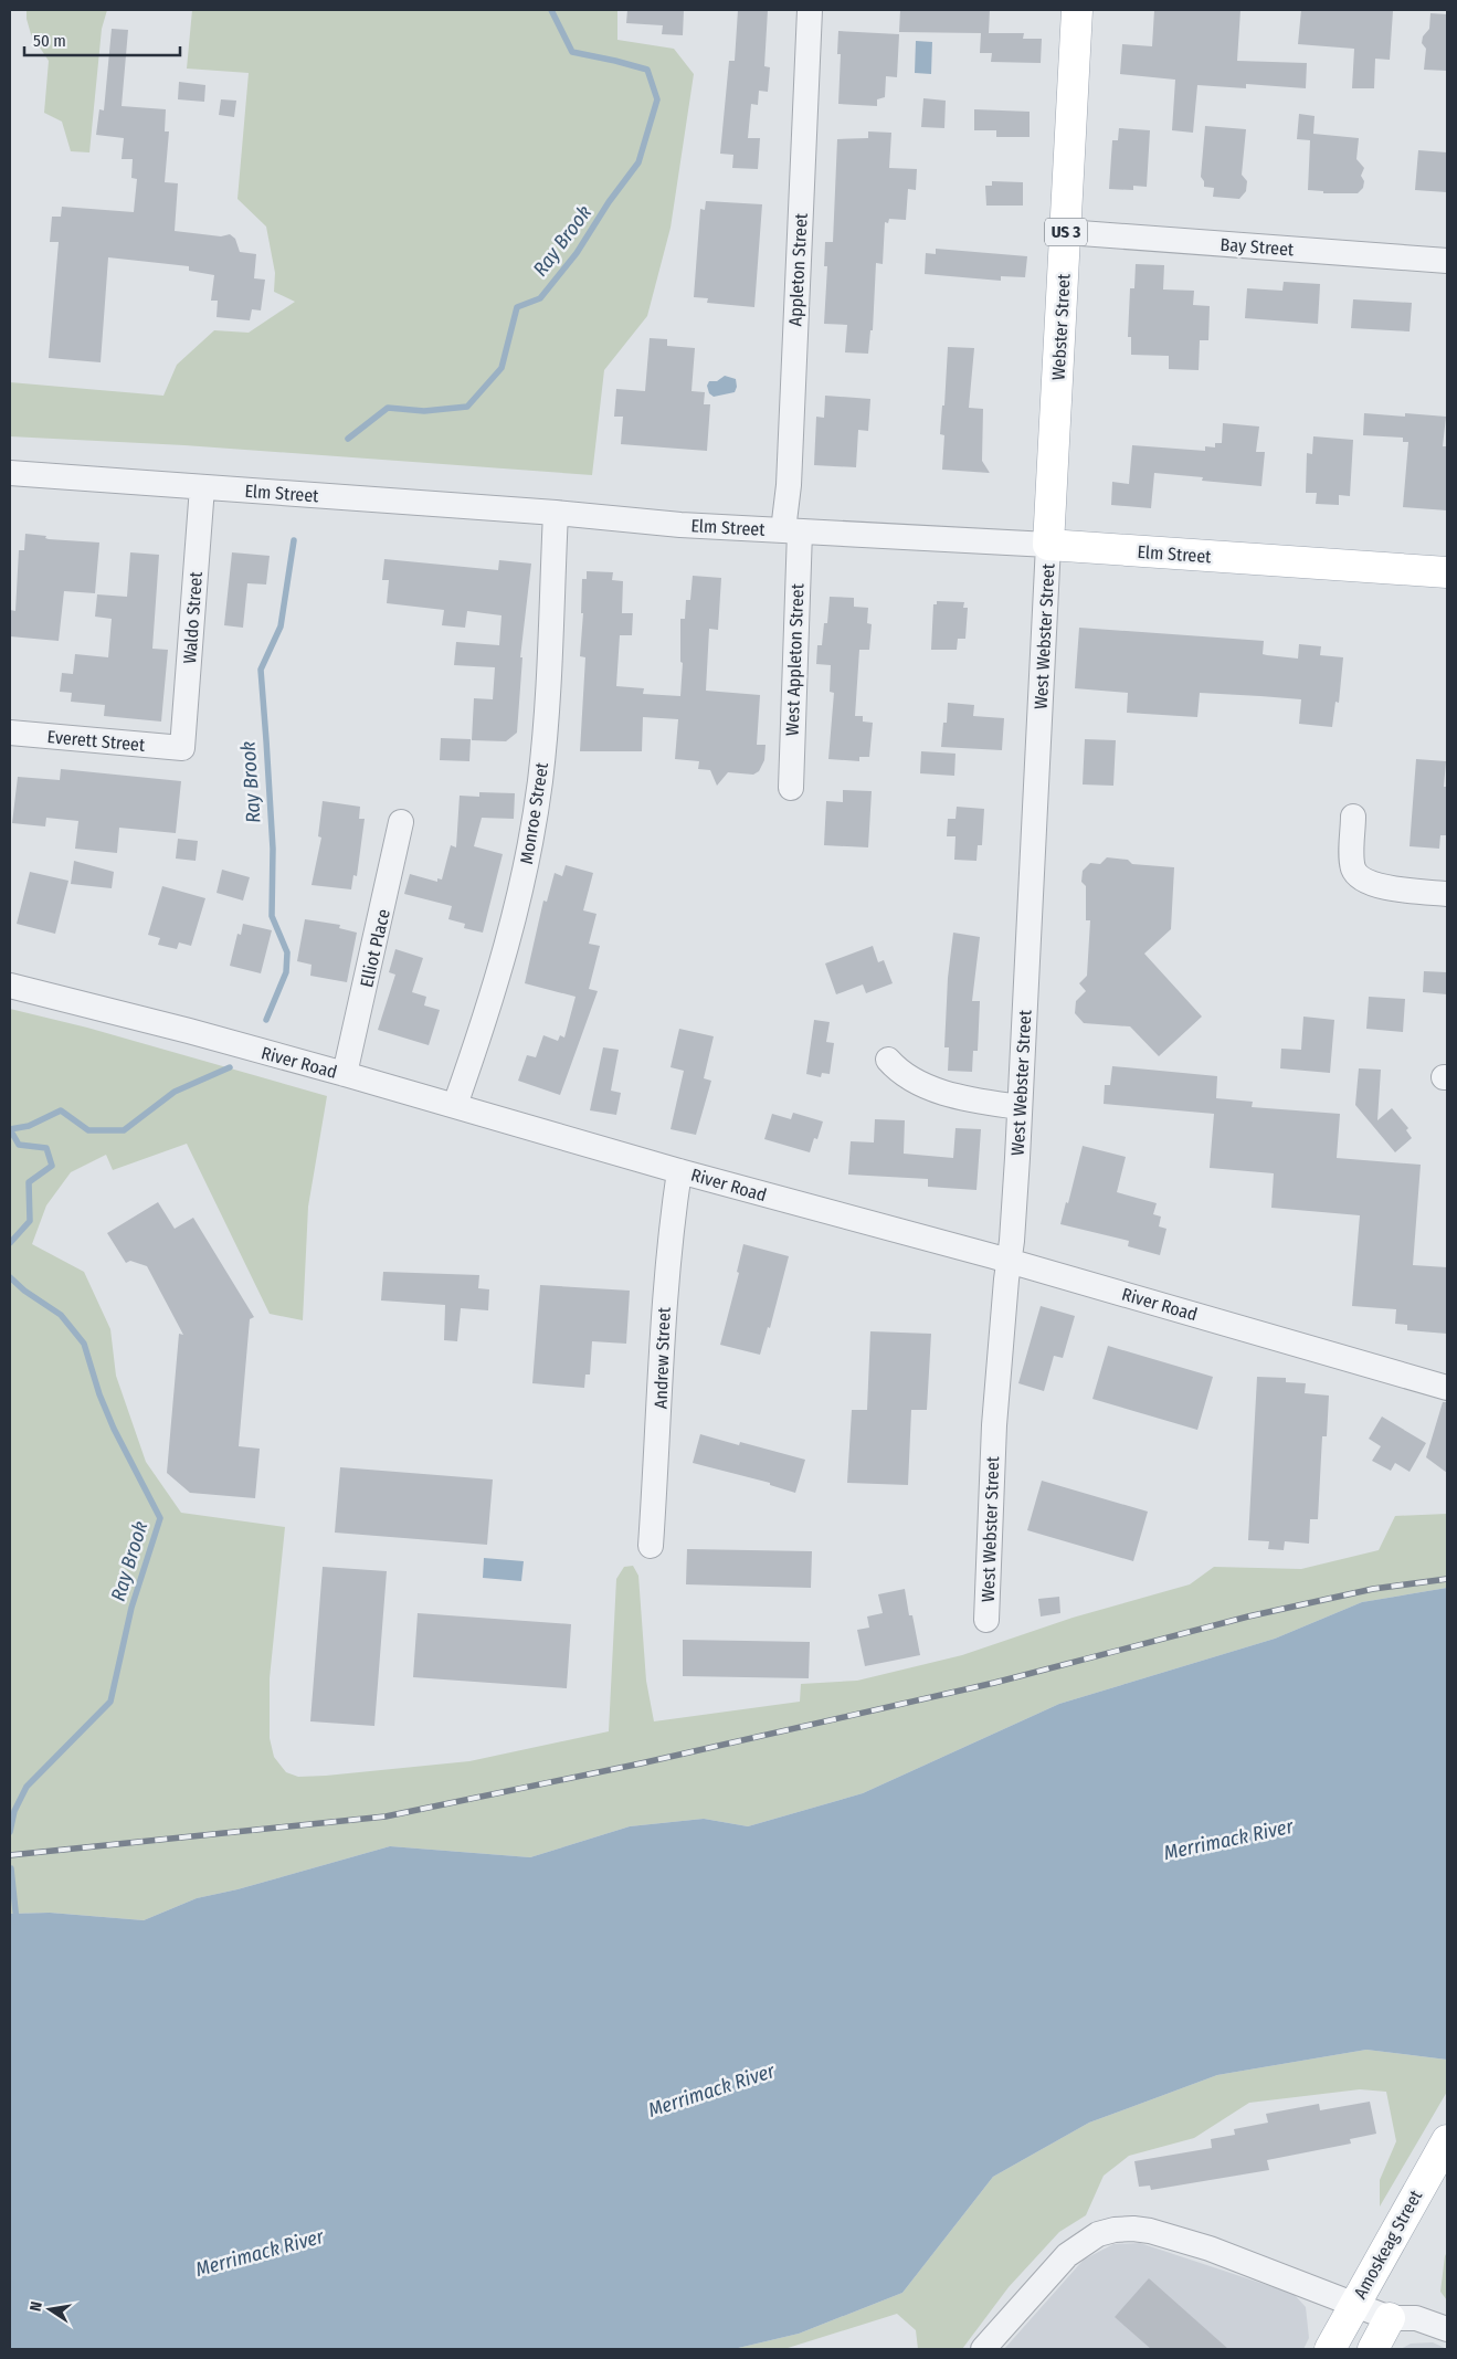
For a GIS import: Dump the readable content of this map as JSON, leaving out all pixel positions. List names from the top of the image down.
{
  "streets": {
    "main road": [
      "US 3",
      "Webster Street",
      "Elm Street",
      "Amoskeag Street"
    ],
    "street": [
      "Bay Street",
      "Appleton Street",
      "Waldo Street",
      "West Webster Street",
      "West Appleton Street",
      "Everett Street",
      "Monroe Street",
      "Elliot Place",
      "River Road",
      "Andrew Street"
    ]
  },
  "crossings": [
    ["Bay Street", "Webster Street"],
    ["Appleton Street", "Elm Street"],
    ["Appleton Street", "West Appleton Street"],
    ["Webster Street", "Elm Street"],
    ["Webster Street", "West Webster Street"],
    ["Elm Street", "Waldo Street"],
    ["Elm Street", "West Webster Street"],
    ["Elm Street", "West Appleton Street"],
    ["Elm Street", "Monroe Street"],
    ["Waldo Street", "Everett Street"],
    ["West Webster Street", "River Road"],
    ["Monroe Street", "River Road"],
    ["Elliot Place", "River Road"],
    ["River Road", "Andrew Street"]
  ],
  "water": ["Ray Brook", "Merrimack River"],
  "scale_bar": "50 m",
  "north": "left"
}
